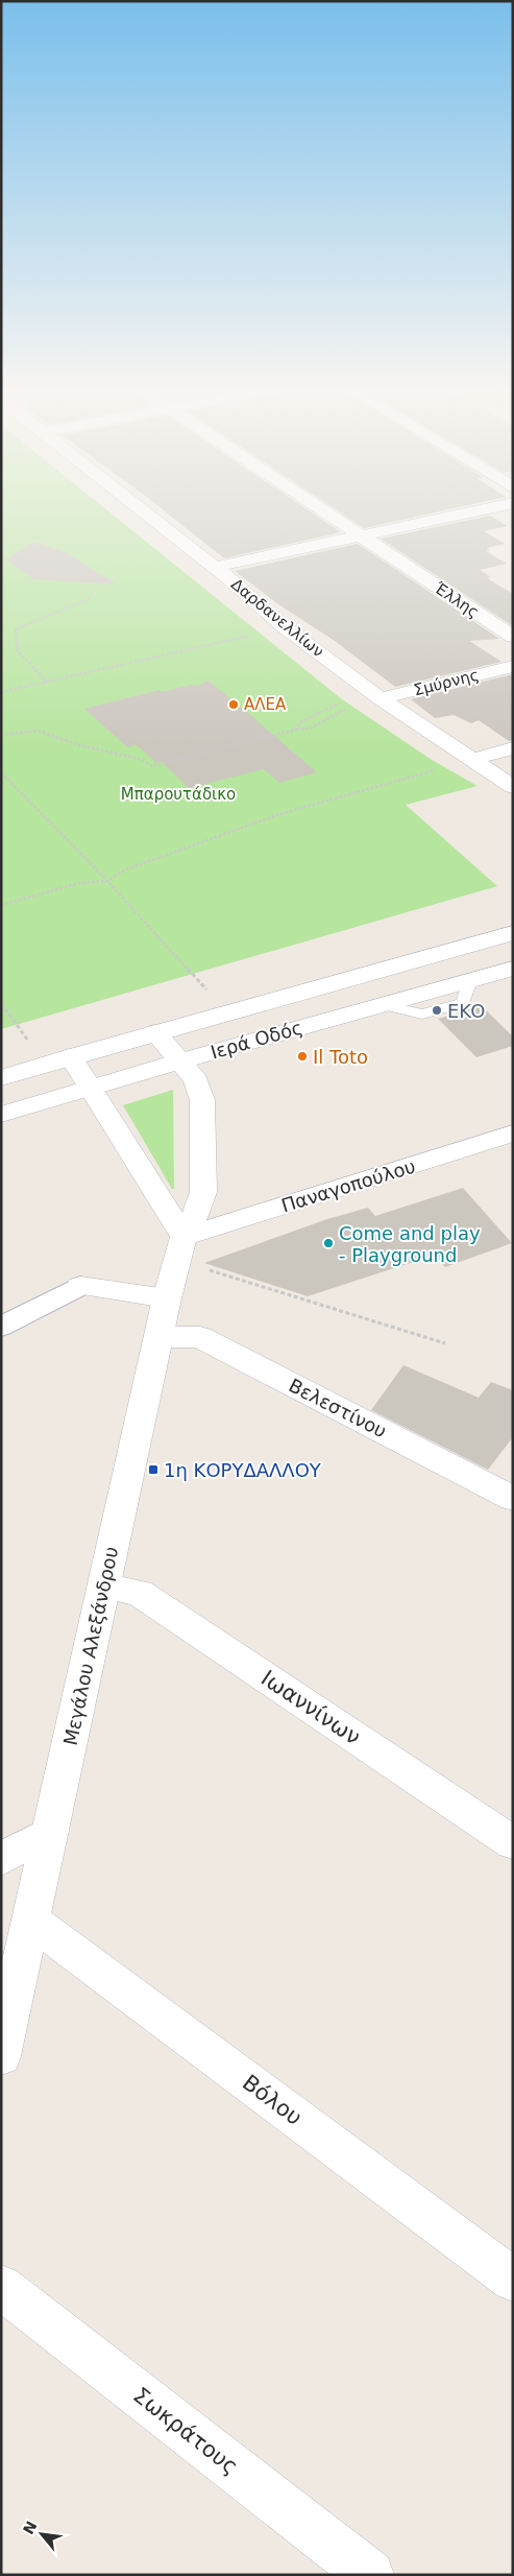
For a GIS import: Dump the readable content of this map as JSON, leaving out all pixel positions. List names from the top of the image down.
{
  "streets": {
    "street": [
      "Έλλης",
      "Δαρδανελλίων",
      "Σμύρνης",
      "Ιερά Οδός",
      "Παναγοπούλου",
      "Βελεστίνου",
      "Μεγάλου Αλεξάνδρου",
      "Ιωαννίνων",
      "Βόλου",
      "Σωκράτους"
    ]
  },
  "crossings": [
    ["Δαρδανελλίων", "Σμύρνης"],
    ["Ιερά Οδός", "Μεγάλου Αλεξάνδρου"],
    ["Παναγοπούλου", "Μεγάλου Αλεξάνδρου"],
    ["Βελεστίνου", "Μεγάλου Αλεξάνδρου"],
    ["Μεγάλου Αλεξάνδρου", "Ιωαννίνων"],
    ["Μεγάλου Αλεξάνδρου", "Βόλου"]
  ],
  "parks": ["Μπαρουτάδικο"],
  "places": {
    "other": [
      "ΑΛΕΑ",
      "EKO",
      "Il Toto",
      "Come and play - Playground"
    ],
    "transit": ["1η ΚΟΡΥΔΑΛΛΟΥ"]
  },
  "north": "top left"
}
